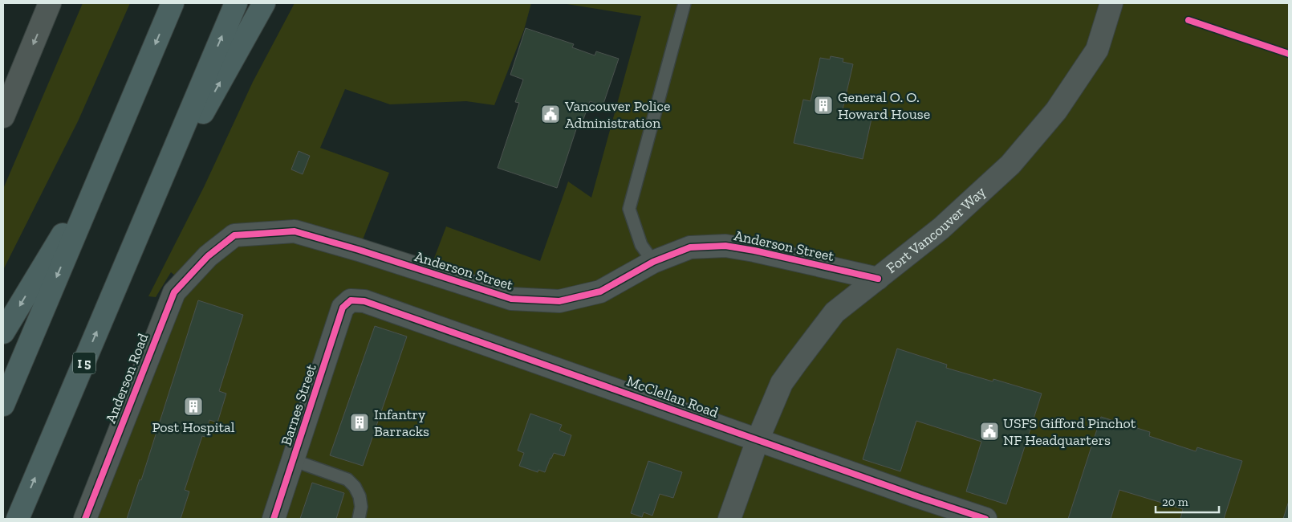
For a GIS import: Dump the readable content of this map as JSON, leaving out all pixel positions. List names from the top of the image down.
{
  "streets": {
    "highway": ["I 5"],
    "street": [
      "Fort Vancouver Way",
      "Anderson Street",
      "Anderson Road",
      "McClellan Road",
      "Barnes Street"
    ]
  },
  "crossings": [
    ["Fort Vancouver Way", "Anderson Street"],
    ["Fort Vancouver Way", "McClellan Road"],
    ["Anderson Street", "Anderson Road"],
    ["McClellan Road", "Barnes Street"]
  ],
  "places": {
    "building": ["General O. O. Howard House", "Post Hospital", "Infantry Barracks"],
    "public building": ["Vancouver Police Administration", "USFS Gifford Pinchot NF Headquarters"]
  },
  "scale_bar": "20 m"
}
